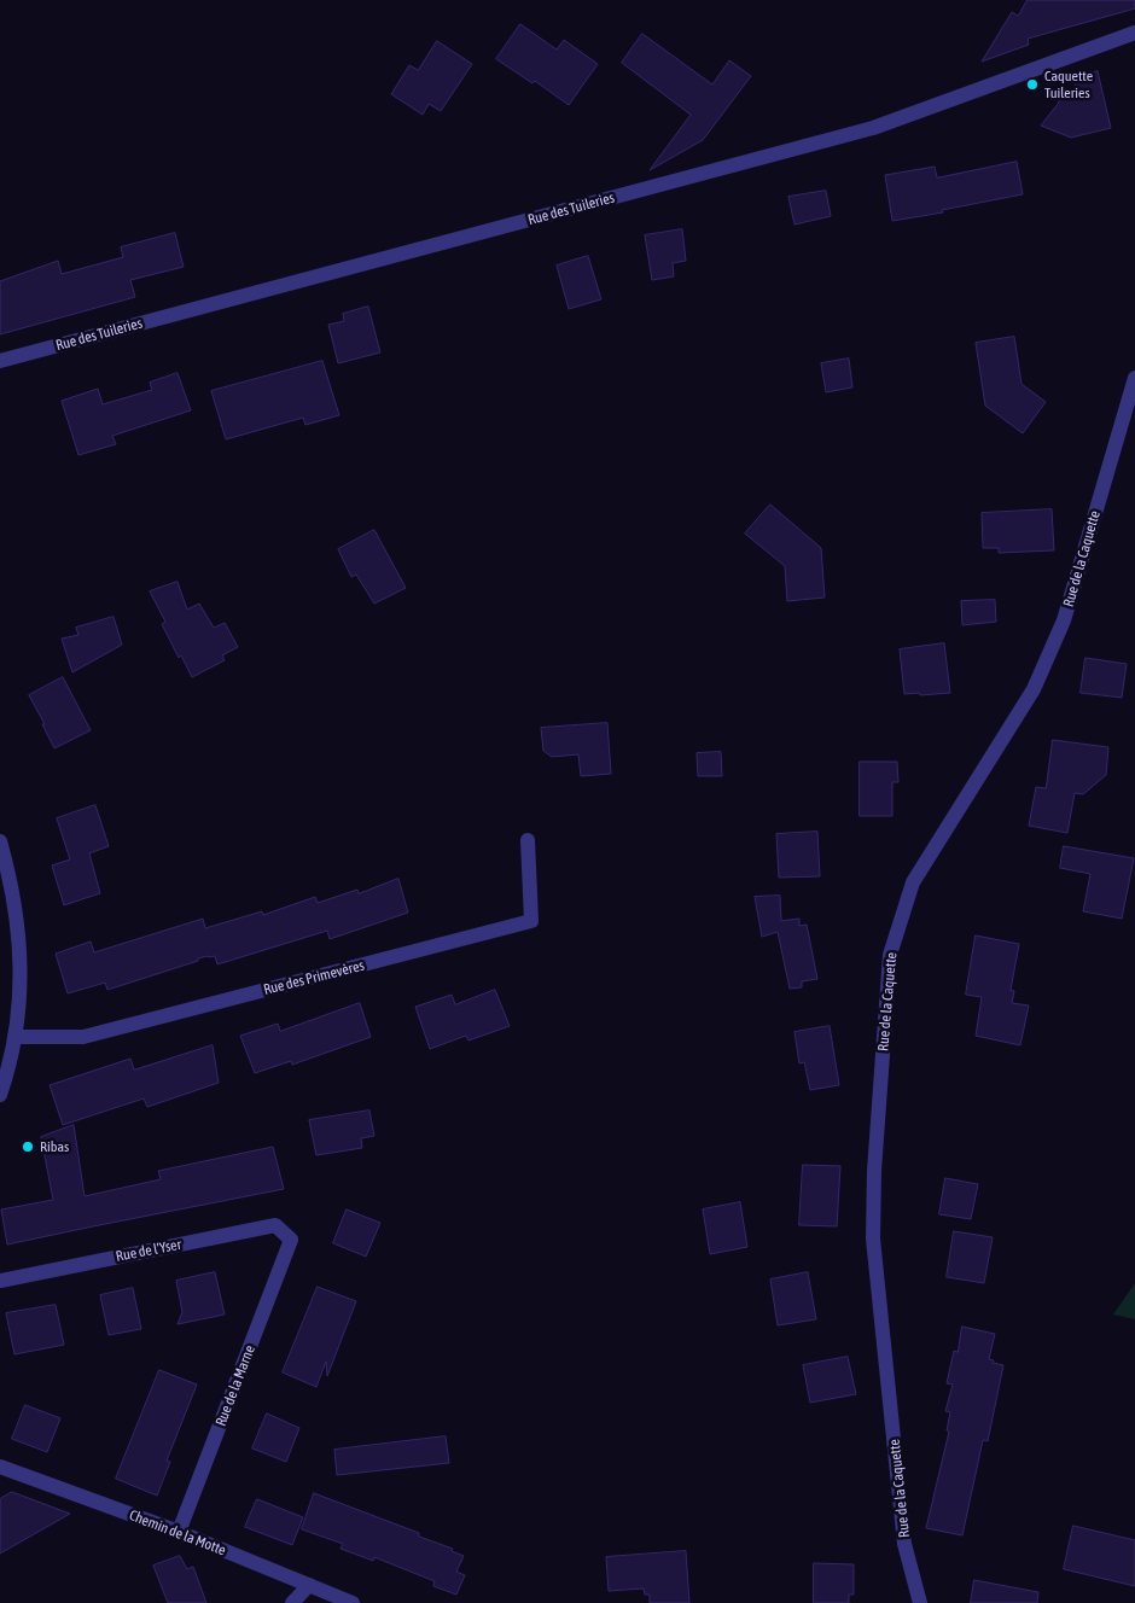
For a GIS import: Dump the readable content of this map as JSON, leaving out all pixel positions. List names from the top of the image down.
{
  "streets": {
    "street": [
      "Rue des Tuileries",
      "Rue de la Caquette",
      "Rue des Primevères",
      "Rue de l'Yser",
      "Rue de la Marne",
      "Chemin de la Motte"
    ]
  },
  "crossings": [
    ["Rue de l'Yser", "Rue de la Marne"],
    ["Rue de la Marne", "Chemin de la Motte"]
  ],
  "places": ["Caquette Tuileries", "Ribas"]
}
